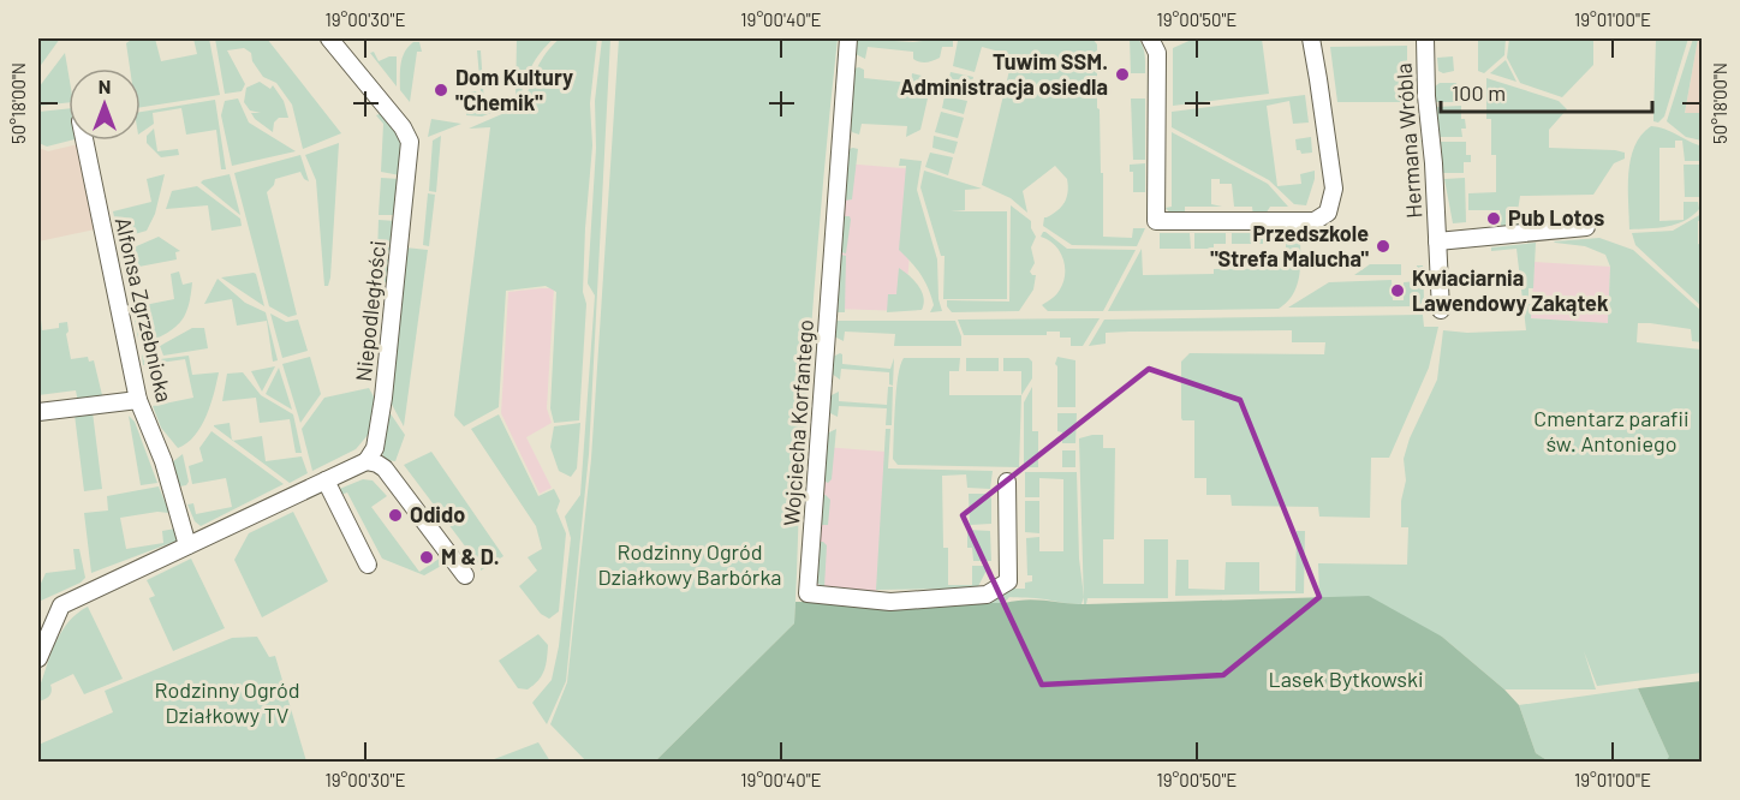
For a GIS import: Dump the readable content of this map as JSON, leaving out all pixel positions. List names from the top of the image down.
{
  "streets": {
    "street": [
      "Hermana Wróbla",
      "Alfonsa Zgrzebnioka",
      "Niepodległości",
      "Wojciecha Korfantego"
    ]
  },
  "parks": [
    "Cmentarz parafii św. Antoniego",
    "Rodzinny Ogród Działkowy Barbórka",
    "Lasek Bytkowski",
    "Rodzinny Ogród Działkowy TV"
  ],
  "places": [
    "Tuwim SSM. Administracja osiedla",
    "Dom Kultury \"Chemik\"",
    "Pub Lotos",
    "Przedszkole \"Strefa Malucha\"",
    "Kwiaciarnia Lawendowy Zakątek",
    "Odido",
    "M & D."
  ],
  "scale_bar": "100 m",
  "north": "top",
  "coordinates": [
    "19°00'30\"E",
    "19°00'40\"E",
    "19°00'50\"E",
    "19°01'00\"E",
    "50°18'00\"N"
  ]
}
